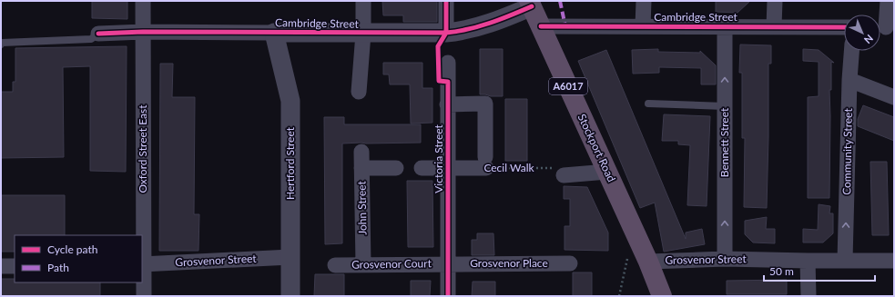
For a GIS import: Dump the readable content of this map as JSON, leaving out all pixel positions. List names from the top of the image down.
{
  "streets": {
    "highway": ["A6017", "Stockport Road"],
    "street": [
      "Cambridge Street",
      "Bennett Street",
      "Oxford Street East",
      "Community Street",
      "Victoria Street",
      "Hertford Street",
      "Cecil Walk",
      "John Street",
      "Grosvenor Street",
      "Grosvenor Place",
      "Grosvenor Court"
    ]
  },
  "crossings": [
    ["Cambridge Street", "Bennett Street"],
    ["Cambridge Street", "Stockport Road"],
    ["Cambridge Street", "Oxford Street East"],
    ["Cambridge Street", "Hertford Street"],
    ["Bennett Street", "Grosvenor Street"],
    ["Stockport Road", "Grosvenor Street"],
    ["Oxford Street East", "Grosvenor Street"],
    ["Community Street", "Grosvenor Street"],
    ["Victoria Street", "Cecil Walk"],
    ["Victoria Street", "Grosvenor Place"],
    ["Victoria Street", "Grosvenor Court"],
    ["Hertford Street", "Grosvenor Street"],
    ["John Street", "Grosvenor Court"],
    ["Grosvenor Place", "Grosvenor Court"]
  ],
  "one_way": ["Bennett Street", "Community Street"],
  "legend": ["Cycle path", "Path"],
  "scale_bar": "50 m",
  "north": "bottom right"
}
